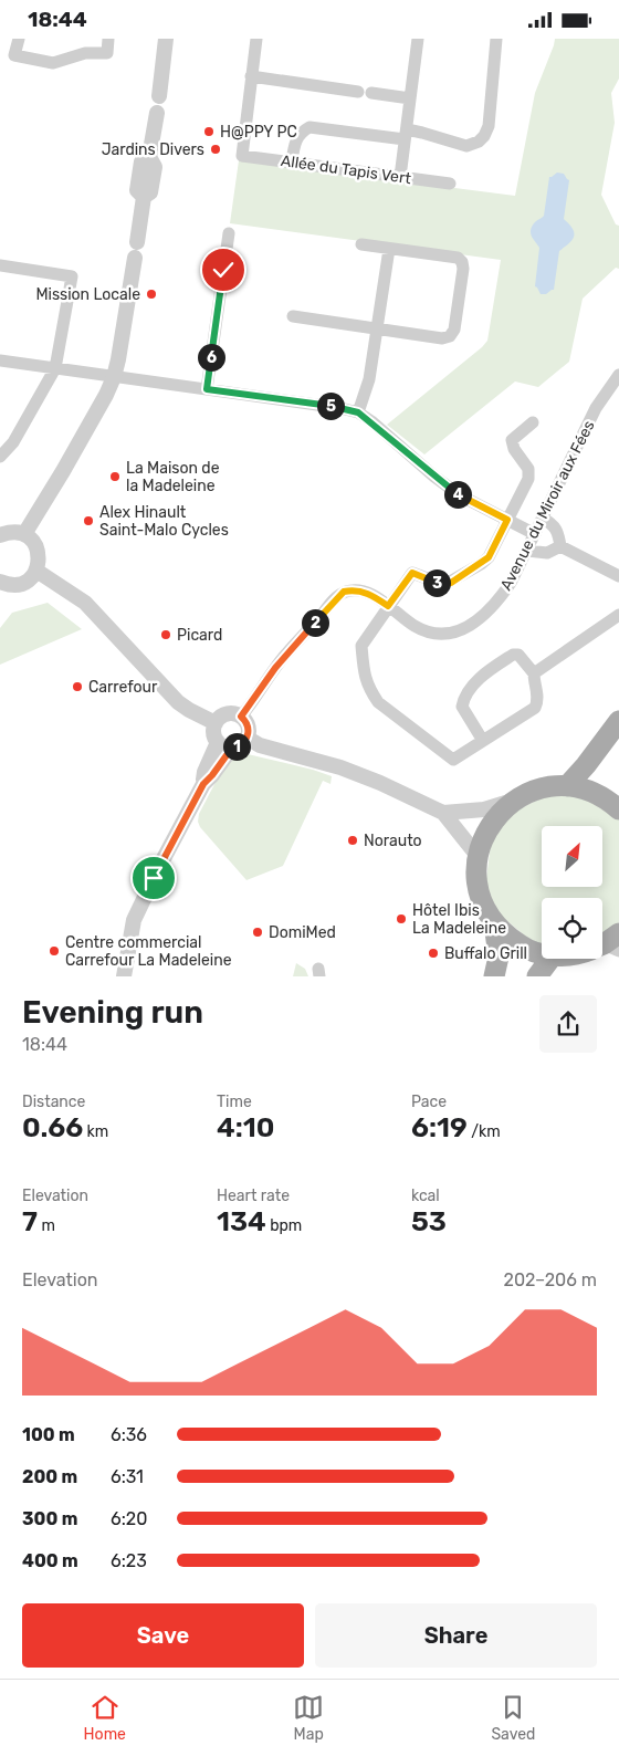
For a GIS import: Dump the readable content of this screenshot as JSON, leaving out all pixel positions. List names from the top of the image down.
{
  "streets": {
    "street": ["Allée du Tapis Vert", "Avenue du Miroir aux Fées"]
  },
  "places": [
    "H@PPY PC",
    "Jardins Divers",
    "Mission Locale",
    "La Maison de la Madeleine",
    "Alex Hinault Saint-Malo Cycles",
    "Picard",
    "Carrefour",
    "Norauto",
    "Hôtel Ibis La Madeleine",
    "DomiMed",
    "Centre commercial Carrefour La Madeleine",
    "Buffalo Grill"
  ],
  "north": "top right",
  "page": {
    "status": "18:44",
    "pins": [
      "6",
      "5",
      "4",
      "3",
      "2",
      "1"
    ],
    "heading": ["Evening run", "18:44"],
    "stats": [
      ["Distance", "0.66 km"],
      ["Time", "4:10"],
      ["Pace", "6:19 /km"],
      ["Elevation", "7 m"],
      ["Heart rate", "134 bpm"],
      ["kcal", "53"]
    ],
    "chart": ["Elevation", "202–206 m"],
    "list": [
      {
        "name": "100 m",
        "note": "6:36"
      },
      {
        "name": "200 m",
        "note": "6:31"
      },
      {
        "name": "300 m",
        "note": "6:20"
      },
      {
        "name": "400 m",
        "note": "6:23"
      }
    ],
    "buttons": ["Save", "Share"],
    "tabs": ["Home", "Map", "Saved"]
  }
}
